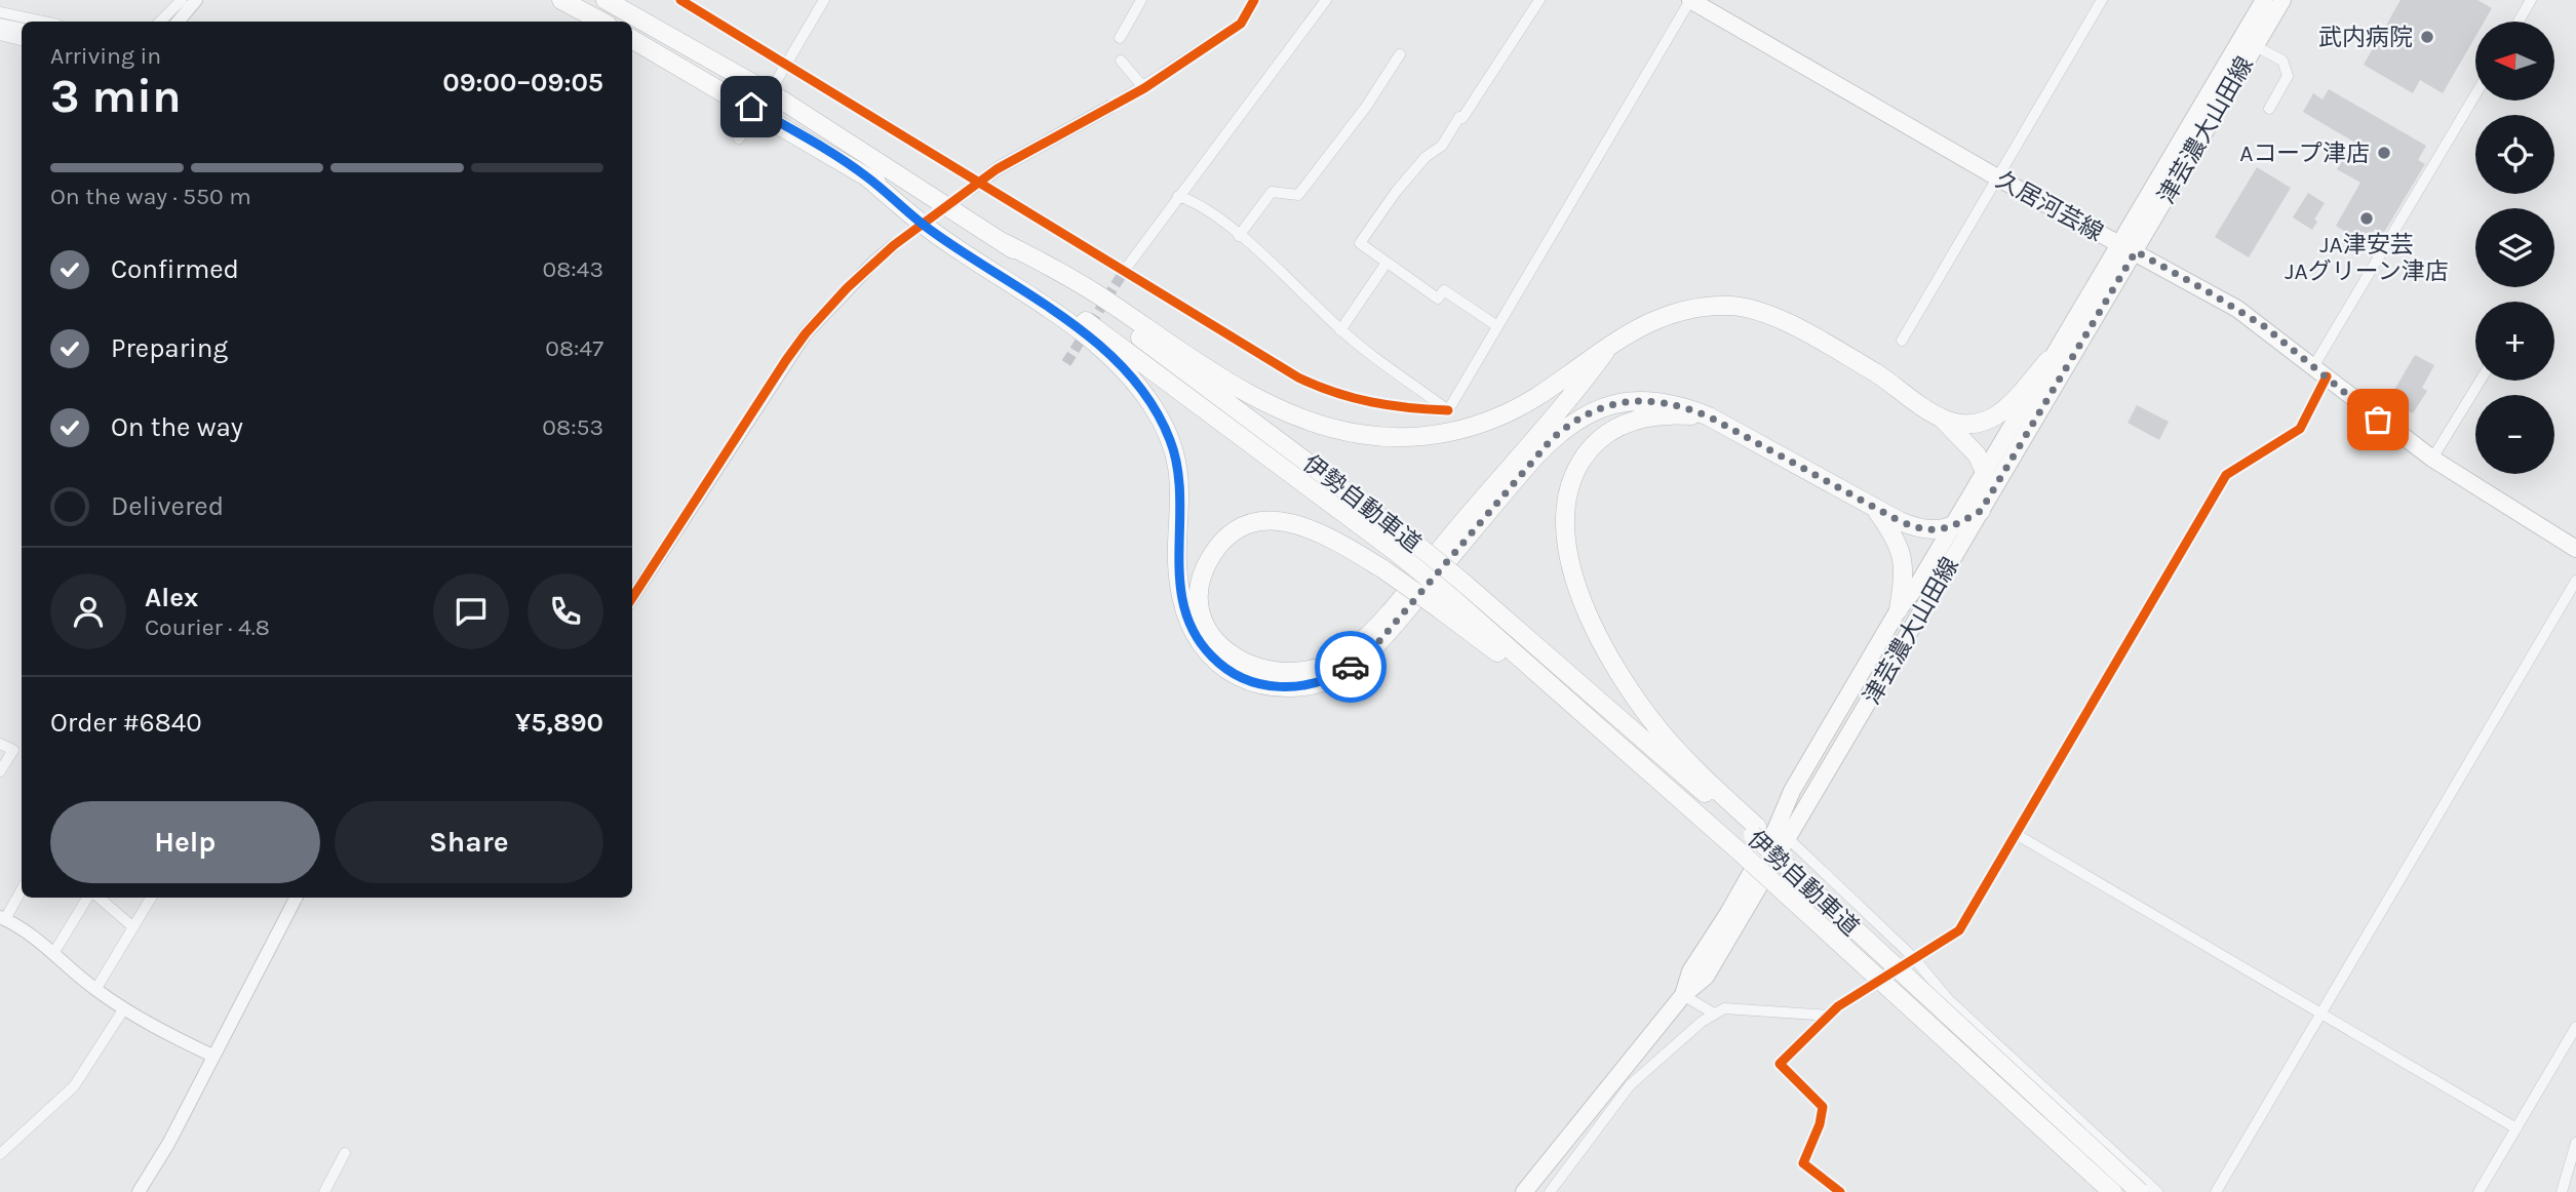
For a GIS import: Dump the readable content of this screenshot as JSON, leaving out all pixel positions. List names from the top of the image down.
{
  "streets": {
    "highway": ["伊勢自動車道"],
    "main road": ["津芸濃大山田線", "久居河芸線"]
  },
  "crossings": [
    ["津芸濃大山田線", "久居河芸線"]
  ],
  "places": ["武内病院", "Aコープ津店", "JA津安芸 JAグリーン津店"],
  "north": "left",
  "page": {
    "map_buttons": ["+", "−"],
    "heading": ["3 min", "Arriving in", "09:00–09:05"],
    "panel": [
      "Alex",
      "Courier · 4.8",
      "Order #6840",
      "¥5,890"
    ],
    "bar": "On the way · 550 m",
    "list": [
      ["Confirmed", "08:43"],
      ["Preparing", "08:47"],
      ["On the way", "08:53"],
      "Delivered"
    ],
    "buttons": ["Help", "Share"]
  }
}
